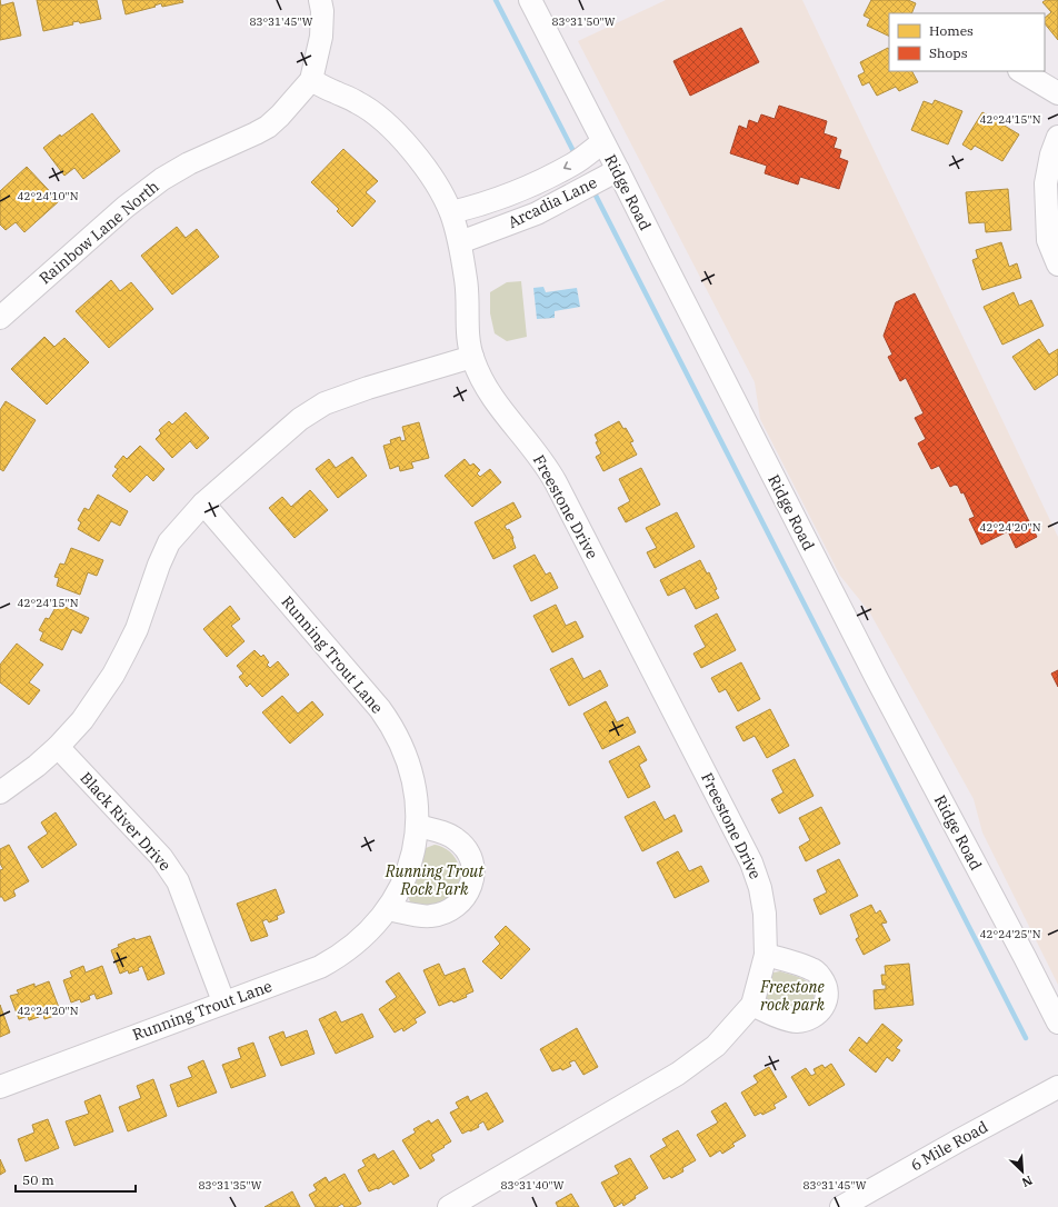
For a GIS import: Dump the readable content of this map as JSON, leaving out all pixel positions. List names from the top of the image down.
{
  "streets": {
    "street": [
      "Ridge Road",
      "Arcadia Lane",
      "Rainbow Lane North",
      "Freestone Drive",
      "Running Trout Lane",
      "Black River Drive",
      "6 Mile Road"
    ]
  },
  "crossings": [
    ["Ridge Road", "Arcadia Lane"],
    ["Arcadia Lane", "Freestone Drive"],
    ["Rainbow Lane North", "Freestone Drive"],
    ["Running Trout Lane", "Black River Drive"]
  ],
  "parks": ["Running Trout Rock Park", "Freestone rock park"],
  "legend": ["Homes", "Shops"],
  "scale_bar": "50 m",
  "north": "bottom right",
  "coordinates": [
    "83°31'45\"W",
    "83°31'50\"W",
    "42°24'15\"N",
    "42°24'10\"N",
    "42°24'20\"N",
    "42°24'25\"N",
    "83°31'35\"W",
    "83°31'40\"W"
  ]
}
